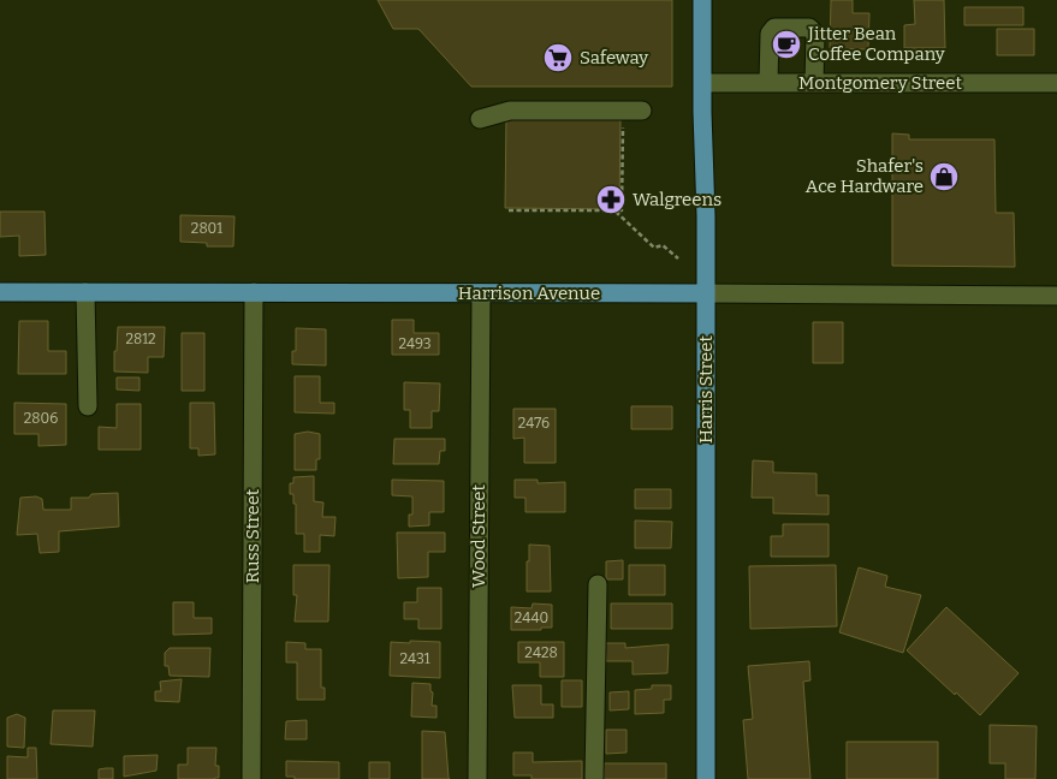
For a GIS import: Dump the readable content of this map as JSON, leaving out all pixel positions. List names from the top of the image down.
{
  "streets": {
    "main road": ["Harrison Avenue", "Harris Street"],
    "street": ["Montgomery Street", "Russ Street", "Wood Street"]
  },
  "crossings": [
    ["Montgomery Street", "Harris Street"],
    ["Harrison Avenue", "Harris Street"],
    ["Harrison Avenue", "Russ Street"],
    ["Harrison Avenue", "Wood Street"]
  ],
  "places": {
    "cafe": ["Jitter Bean Coffee Company"],
    "supermarket": ["Safeway"],
    "shop": ["Shafer's Ace Hardware"],
    "pharmacy": ["Walgreens"]
  },
  "house_numbers": [
    "2801",
    "2812",
    "2493",
    "2806",
    "2476",
    "2440",
    "2428",
    "2431"
  ]
}
